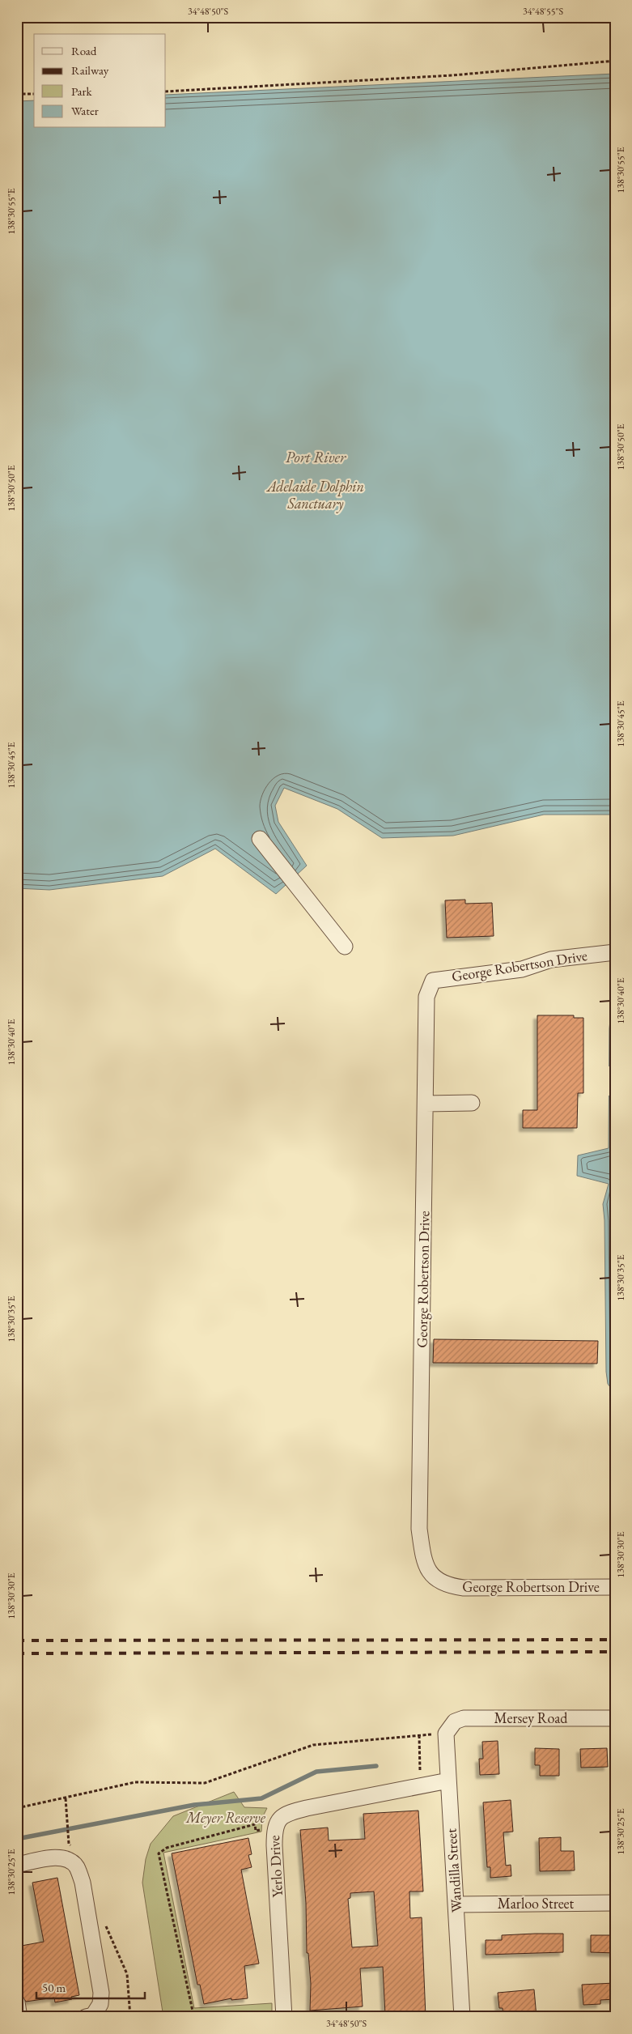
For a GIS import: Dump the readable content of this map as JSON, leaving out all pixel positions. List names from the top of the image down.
{
  "streets": {
    "street": [
      "George Robertson Drive",
      "Mersey Road",
      "Yerlo Drive",
      "Wandilla Street",
      "Marloo Street"
    ]
  },
  "crossings": [
    ["Mersey Road", "Wandilla Street"],
    ["Yerlo Drive", "Wandilla Street"],
    ["Wandilla Street", "Marloo Street"]
  ],
  "water": ["Port River"],
  "parks": ["Adelaide Dolphin Sanctuary", "Meyer Reserve"],
  "legend": [
    "Road",
    "Railway",
    "Park",
    "Water"
  ],
  "scale_bar": "50 m",
  "coordinates": [
    "34°48'50\"S",
    "34°48'55\"S",
    "138°30'55\"E",
    "138°30'50\"E",
    "138°30'45\"E",
    "138°30'40\"E",
    "138°30'35\"E",
    "138°30'30\"E",
    "138°30'25\"E"
  ]
}
